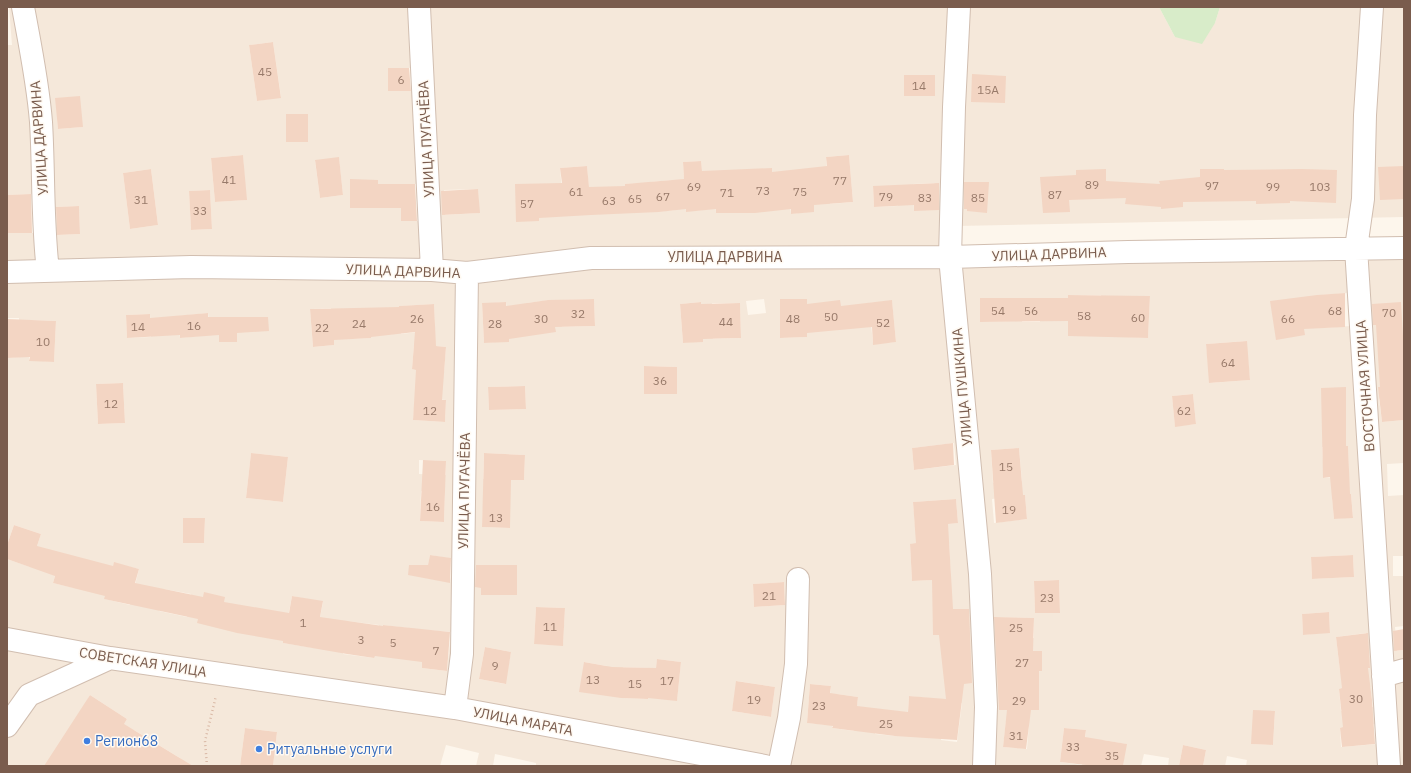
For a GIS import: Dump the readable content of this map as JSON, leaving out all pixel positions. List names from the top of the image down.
{
  "streets": {
    "street": [
      "УЛИЦА ДАРВИНА",
      "УЛИЦА ПУГАЧЁВА",
      "ВОСТОЧНАЯ УЛИЦА",
      "УЛИЦА ПУШКИНА",
      "СОВЕТСКАЯ УЛИЦА",
      "УЛИЦА МАРАТА"
    ]
  },
  "crossings": [
    ["УЛИЦА ДАРВИНА", "УЛИЦА ПУГАЧЁВА"],
    ["УЛИЦА ДАРВИНА", "ВОСТОЧНАЯ УЛИЦА"],
    ["УЛИЦА ДАРВИНА", "УЛИЦА ПУШКИНА"],
    ["УЛИЦА ПУГАЧЁВА", "УЛИЦА МАРАТА"],
    ["СОВЕТСКАЯ УЛИЦА", "УЛИЦА МАРАТА"]
  ],
  "places": ["Регион68", "Ритуальные услуги"],
  "house_numbers": [
    "45",
    "6",
    "14",
    "15А",
    "41",
    "77",
    "89",
    "97",
    "69",
    "99",
    "103",
    "73",
    "61",
    "75",
    "71",
    "87",
    "67",
    "79",
    "83",
    "85",
    "65",
    "31",
    "63",
    "57",
    "33",
    "54",
    "56",
    "68",
    "70",
    "32",
    "58",
    "50",
    "60",
    "26",
    "30",
    "48",
    "66",
    "44",
    "52",
    "24",
    "28",
    "16",
    "14",
    "22",
    "10",
    "64",
    "36",
    "12",
    "12",
    "62",
    "15",
    "16",
    "19",
    "13",
    "21",
    "23",
    "1",
    "11",
    "25",
    "3",
    "5",
    "7",
    "27",
    "9",
    "13",
    "17",
    "15",
    "30",
    "19",
    "29",
    "23",
    "25",
    "31",
    "33",
    "35"
  ]
}
